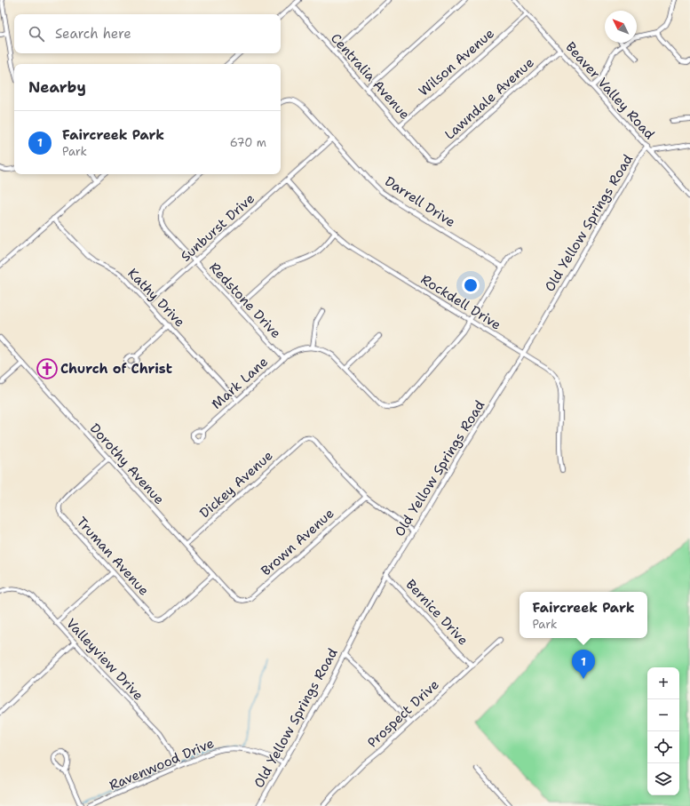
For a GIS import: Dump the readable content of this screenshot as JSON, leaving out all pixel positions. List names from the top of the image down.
{
  "streets": {
    "street": [
      "Wilson Avenue",
      "Centralia Avenue",
      "Beaver Valley Road",
      "Lawndale Avenue",
      "Darrell Drive",
      "Old Yellow Springs Road",
      "Sunburst Drive",
      "Kathy Drive",
      "Redstone Drive",
      "Rockdell Drive",
      "Mark Lane",
      "Dorothy Avenue",
      "Dickey Avenue",
      "Brown Avenue",
      "Truman Avenue",
      "Bernice Drive",
      "Valleyview Drive",
      "Prospect Drive",
      "Ravenwood Drive"
    ]
  },
  "crossings": [
    ["Wilson Avenue", "Centralia Avenue"],
    ["Wilson Avenue", "Beaver Valley Road"],
    ["Centralia Avenue", "Lawndale Avenue"],
    ["Beaver Valley Road", "Lawndale Avenue"],
    ["Beaver Valley Road", "Old Yellow Springs Road"],
    ["Darrell Drive", "Sunburst Drive"],
    ["Old Yellow Springs Road", "Rockdell Drive"],
    ["Old Yellow Springs Road", "Bernice Drive"],
    ["Old Yellow Springs Road", "Ravenwood Drive"],
    ["Sunburst Drive", "Kathy Drive"],
    ["Sunburst Drive", "Redstone Drive"],
    ["Sunburst Drive", "Rockdell Drive"],
    ["Kathy Drive", "Mark Lane"],
    ["Redstone Drive", "Mark Lane"],
    ["Dorothy Avenue", "Dickey Avenue"],
    ["Dorothy Avenue", "Brown Avenue"],
    ["Dorothy Avenue", "Truman Avenue"],
    ["Dickey Avenue", "Brown Avenue"],
    ["Bernice Drive", "Prospect Drive"],
    ["Valleyview Drive", "Ravenwood Drive"]
  ],
  "places": {
    "church": ["Church of Christ"]
  },
  "north": "top left",
  "page": {
    "search": "Search here",
    "heading": "Nearby",
    "list": [
      {
        "mark": "1",
        "name": "Faircreek Park",
        "note": "Park",
        "value": "670 m"
      }
    ],
    "popup": ["Faircreek Park", "Park"],
    "pins": "1",
    "map_buttons": ["+", "−"]
  }
}
